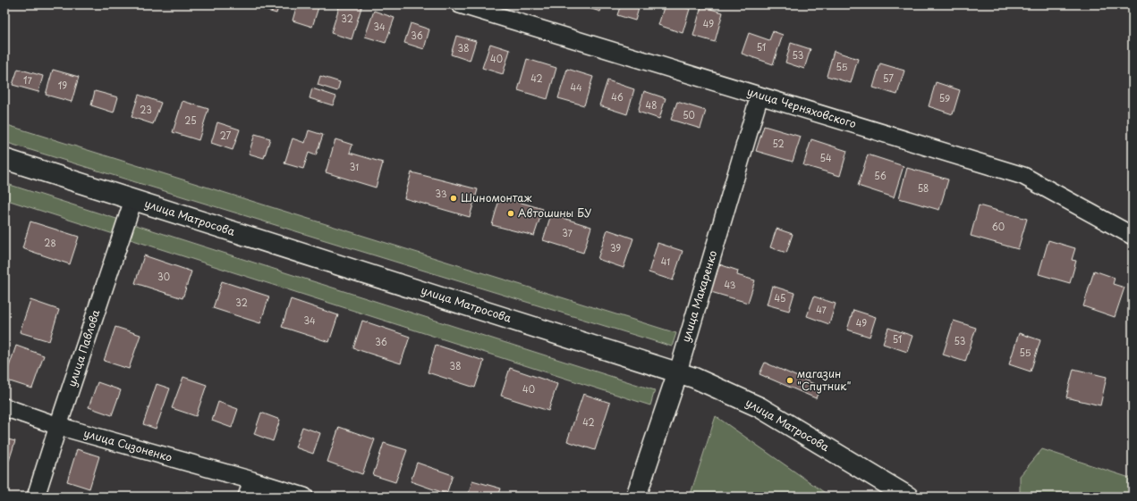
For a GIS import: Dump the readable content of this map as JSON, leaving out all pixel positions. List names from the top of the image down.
{
  "streets": {
    "main road": ["улица Матросова", "улица Макаренко"],
    "street": ["улица Черняховского", "улица Павлова", "улица Сизоненко"]
  },
  "crossings": [
    ["улица Черняховского", "улица Макаренко"],
    ["улица Матросова", "улица Макаренко"],
    ["улица Матросова", "улица Павлова"],
    ["улица Павлова", "улица Сизоненко"]
  ],
  "places": ["Шиномонтаж", "Автошины БУ", "магазин \"Спутник\""],
  "house_numbers": [
    "32",
    "49",
    "34",
    "36",
    "51",
    "38",
    "53",
    "40",
    "55",
    "42",
    "57",
    "17",
    "19",
    "44",
    "46",
    "59",
    "48",
    "23",
    "50",
    "25",
    "27",
    "52",
    "54",
    "31",
    "56",
    "58",
    "33",
    "60",
    "37",
    "28",
    "39",
    "41",
    "30",
    "43",
    "45",
    "32",
    "47",
    "34",
    "49",
    "51",
    "53",
    "36",
    "55",
    "38",
    "40",
    "42"
  ]
}
